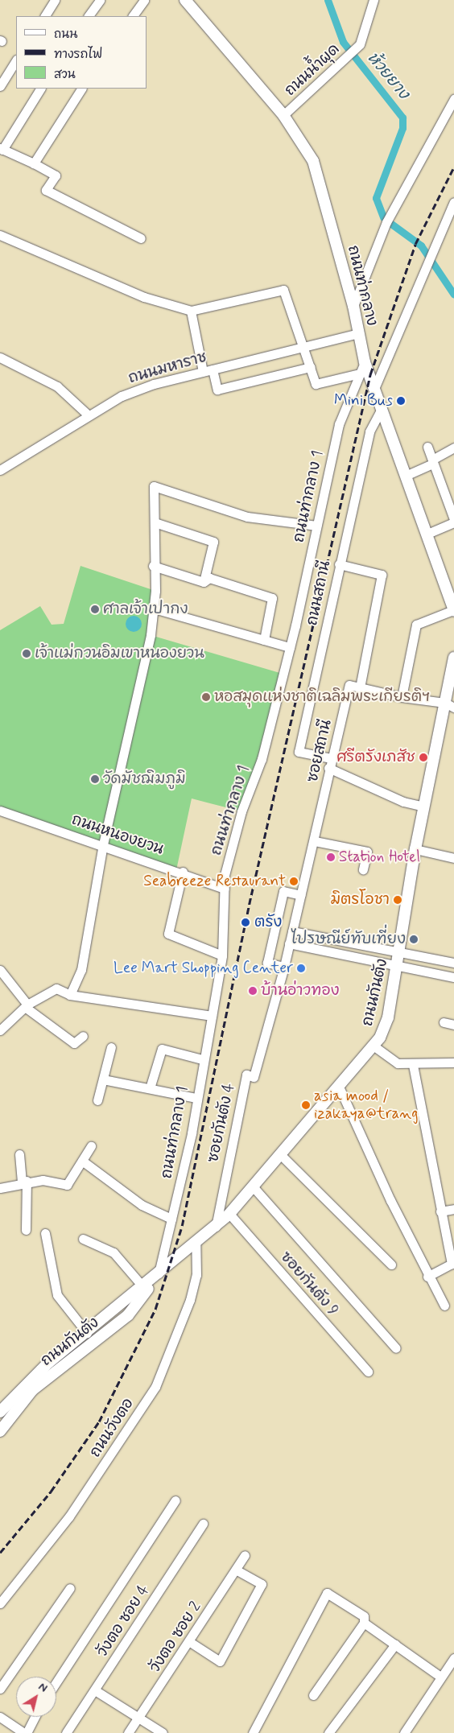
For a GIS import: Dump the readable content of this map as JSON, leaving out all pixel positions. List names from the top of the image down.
{
  "streets": {
    "main road": ["ถนนท่ากลาง", "ถนนกันตัง"],
    "street": [
      "ถนนน้ำผุด",
      "ถนนมหาราช",
      "ถนนท่ากลาง 1",
      "ถนนสถานี",
      "ซอยสถานี",
      "ถนนหนองยวน",
      "ซอยกันตัง 4",
      "ซอยกันตัง 9",
      "ถนนวังตอ",
      "วังตอ ซอย 4",
      "วังตอ ซอย 2"
    ]
  },
  "crossings": [
    ["ถนนน้ำผุด", "ถนนท่ากลาง"],
    ["ถนนท่ากลาง", "ถนนมหาราช"],
    ["ถนนท่ากลาง", "ถนนท่ากลาง 1"],
    ["ถนนท่ากลาง", "ถนนสถานี"],
    ["ถนนท่ากลาง 1", "ถนนหนองยวน"],
    ["ถนนท่ากลาง 1", "ถนนกันตัง"],
    ["ถนนสถานี", "ซอยสถานี"],
    ["ซอยสถานี", "ซอยกันตัง 4"],
    ["ถนนกันตัง", "ซอยกันตัง 4"],
    ["ถนนกันตัง", "ซอยกันตัง 9"],
    ["ถนนกันตัง", "ถนนวังตอ"]
  ],
  "water": ["ห้วยยาง"],
  "places": [
    "Mini Bus",
    "ศาลเจ้าเปากง",
    "เจ้าเเม่กวนอิมเขาหนองยวน",
    "หอสมุดแห่งชาติเฉลิมพระเกียรติฯ",
    "ศรีตรังเภสัช",
    "วัดมัชฌิมภูมิ",
    "Station Hotel",
    "Seabreeze Restaurant",
    "มิตรโอชา",
    "ตรัง",
    "ไปรษณีย์ทับเที่ยง",
    "Lee Mart Shopping Center",
    "บ้านอ่าวทอง",
    "asia mood / izakaya@trang"
  ],
  "legend": ["ถนน", "ทางรถไฟ", "สวน"],
  "north": "top right"
}
